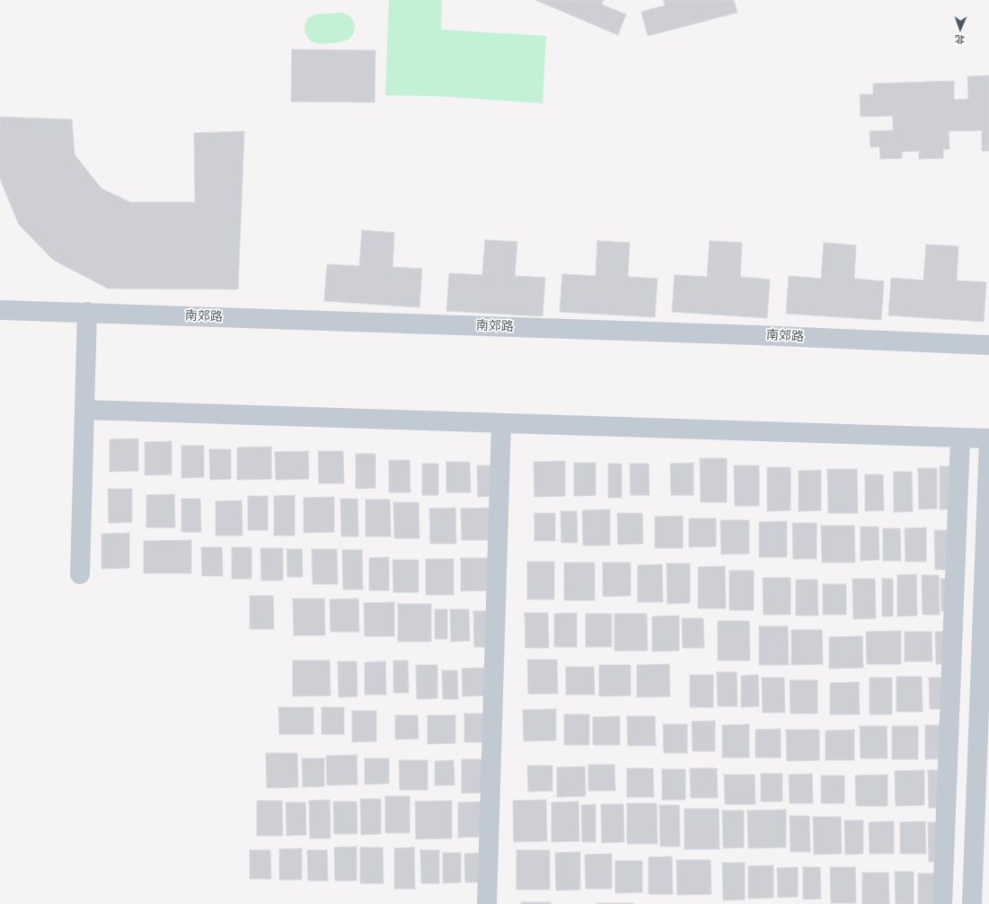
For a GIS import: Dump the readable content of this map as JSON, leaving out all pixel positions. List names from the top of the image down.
{
  "streets": {
    "street": ["南郊路"]
  },
  "north": "bottom"
}
